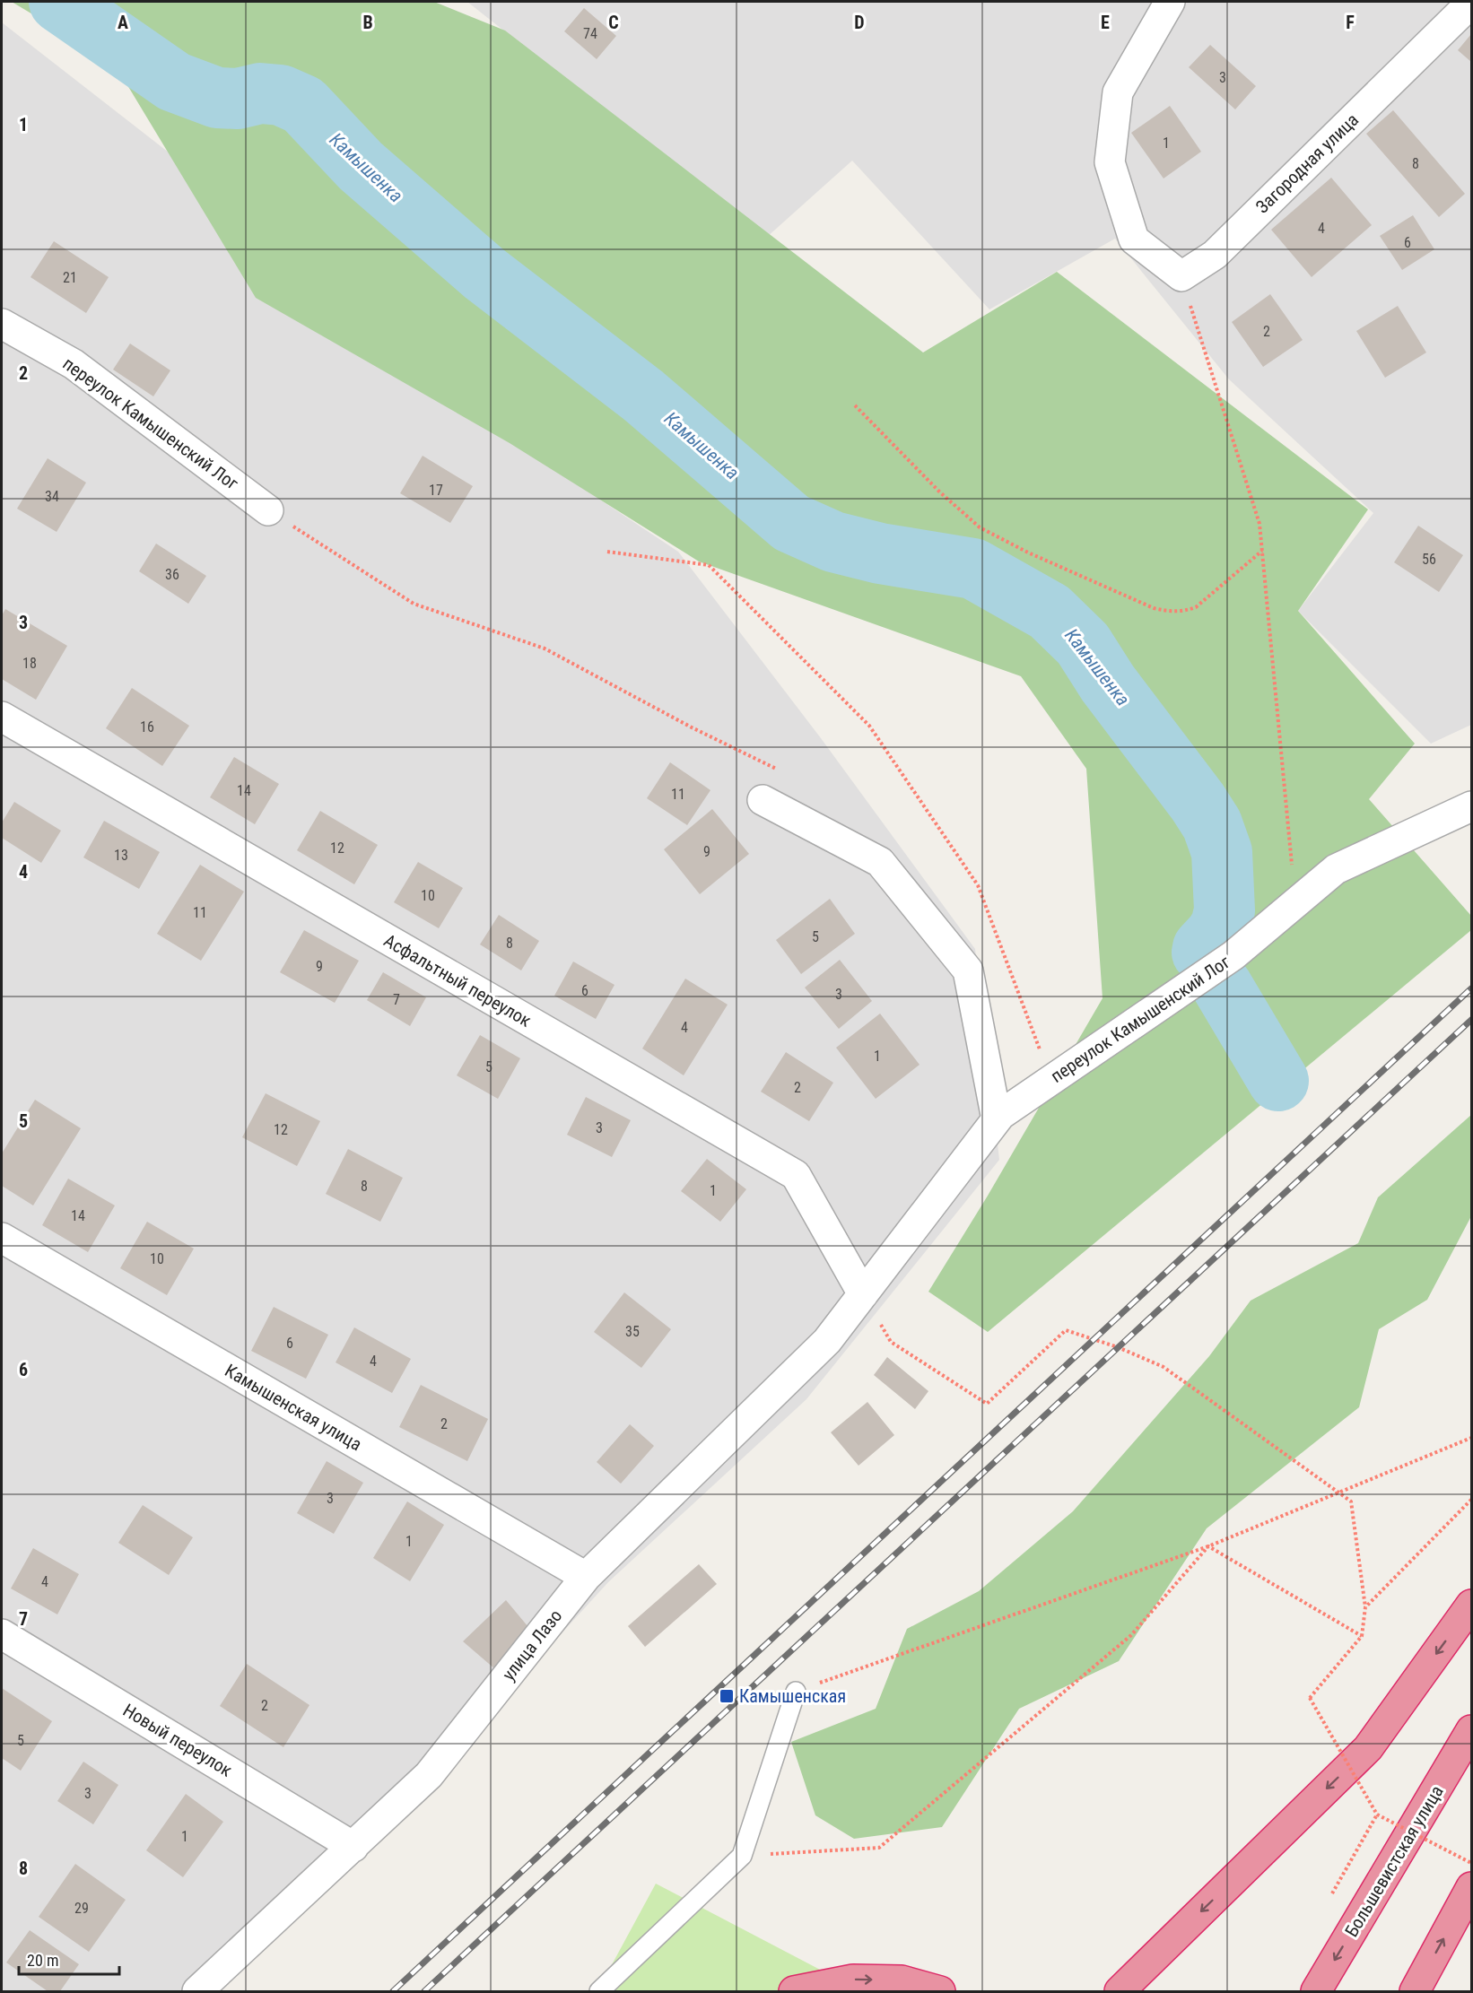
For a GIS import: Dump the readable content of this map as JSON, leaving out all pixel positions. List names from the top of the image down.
{
  "streets": {
    "highway": ["Большевистская улица"],
    "street": [
      "Загородная улица",
      "переулок Камышенский Лог",
      "Асфальтный переулок",
      "Камышенская улица",
      "улица Лазо",
      "Новый переулок"
    ]
  },
  "crossings": [
    ["переулок Камышенский Лог", "Асфальтный переулок"],
    ["переулок Камышенский Лог", "улица Лазо"],
    ["Асфальтный переулок", "улица Лазо"],
    ["Камышенская улица", "улица Лазо"],
    ["улица Лазо", "Новый переулок"]
  ],
  "water": ["Камышенка"],
  "places": {
    "transit": ["Камышенская"]
  },
  "house_numbers": [
    "74",
    "3",
    "1",
    "8",
    "4",
    "6",
    "21",
    "2",
    "17",
    "34",
    "56",
    "36",
    "18",
    "16",
    "14",
    "11",
    "12",
    "9",
    "13",
    "10",
    "11",
    "5",
    "8",
    "9",
    "6",
    "3",
    "7",
    "4",
    "1",
    "5",
    "2",
    "3",
    "12",
    "8",
    "1",
    "14",
    "10",
    "35",
    "6",
    "4",
    "2",
    "3",
    "1",
    "4",
    "2",
    "5",
    "3",
    "1",
    "29"
  ],
  "scale_bar": "20 m",
  "grid": {
    "columns": [
      "A",
      "B",
      "C",
      "D",
      "E",
      "F"
    ],
    "rows": [
      "1",
      "2",
      "3",
      "4",
      "5",
      "6",
      "7",
      "8"
    ]
  }
}
